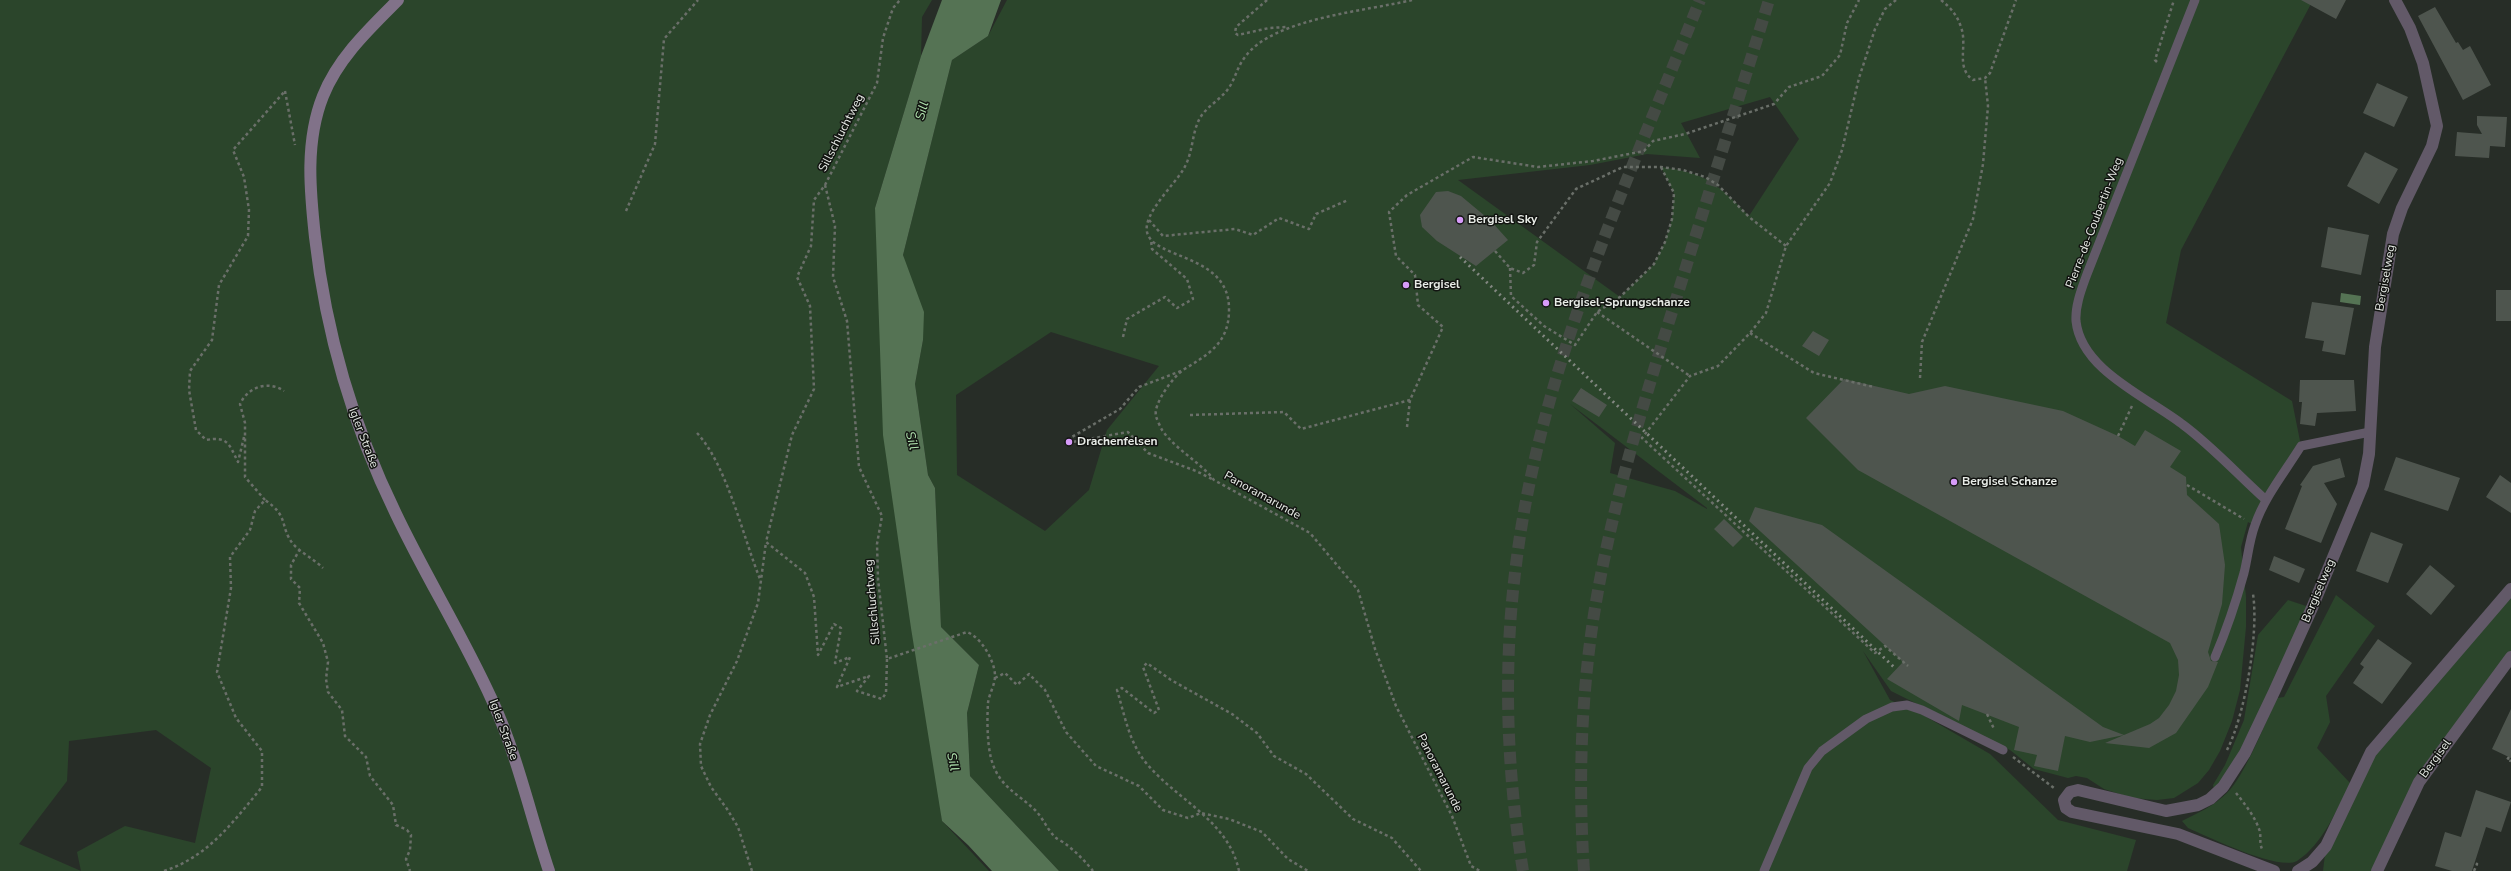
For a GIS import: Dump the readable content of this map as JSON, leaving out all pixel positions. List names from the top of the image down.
{
  "streets": {
    "main road": ["Igler Straße"],
    "street": ["Bergiselweg", "Bergisel"],
    "lane": ["Pierre-de-Coubertin-Weg"],
    "path": ["Sillschluchtweg", "Panoramarunde"]
  },
  "water": ["Sill"],
  "places": [
    "Bergisel Sky",
    "Bergisel",
    "Bergisel-Sprungschanze",
    "Drachenfelsen",
    "Bergisel Schanze"
  ]
}
